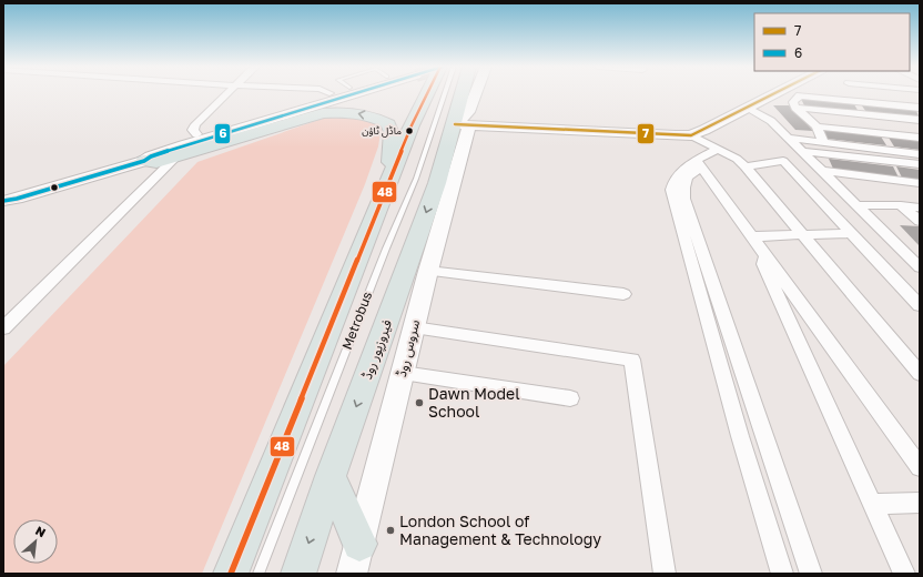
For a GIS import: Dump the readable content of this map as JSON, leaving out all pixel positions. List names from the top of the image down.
{
  "streets": {
    "main road": ["فیروزپور روڈ"],
    "street": ["سروس روڈ"],
    "lane": ["Metrobus"]
  },
  "crossings": [
    ["سروس روڈ", "فیروزپور روڈ"]
  ],
  "places": ["ماڈل ٹاؤن", "Dawn Model School", "London School of Management & Technology"],
  "lines": ["transit line 7", "transit line 6", "transit line 48"],
  "legend": ["7", "6"],
  "north": "top right"
}
